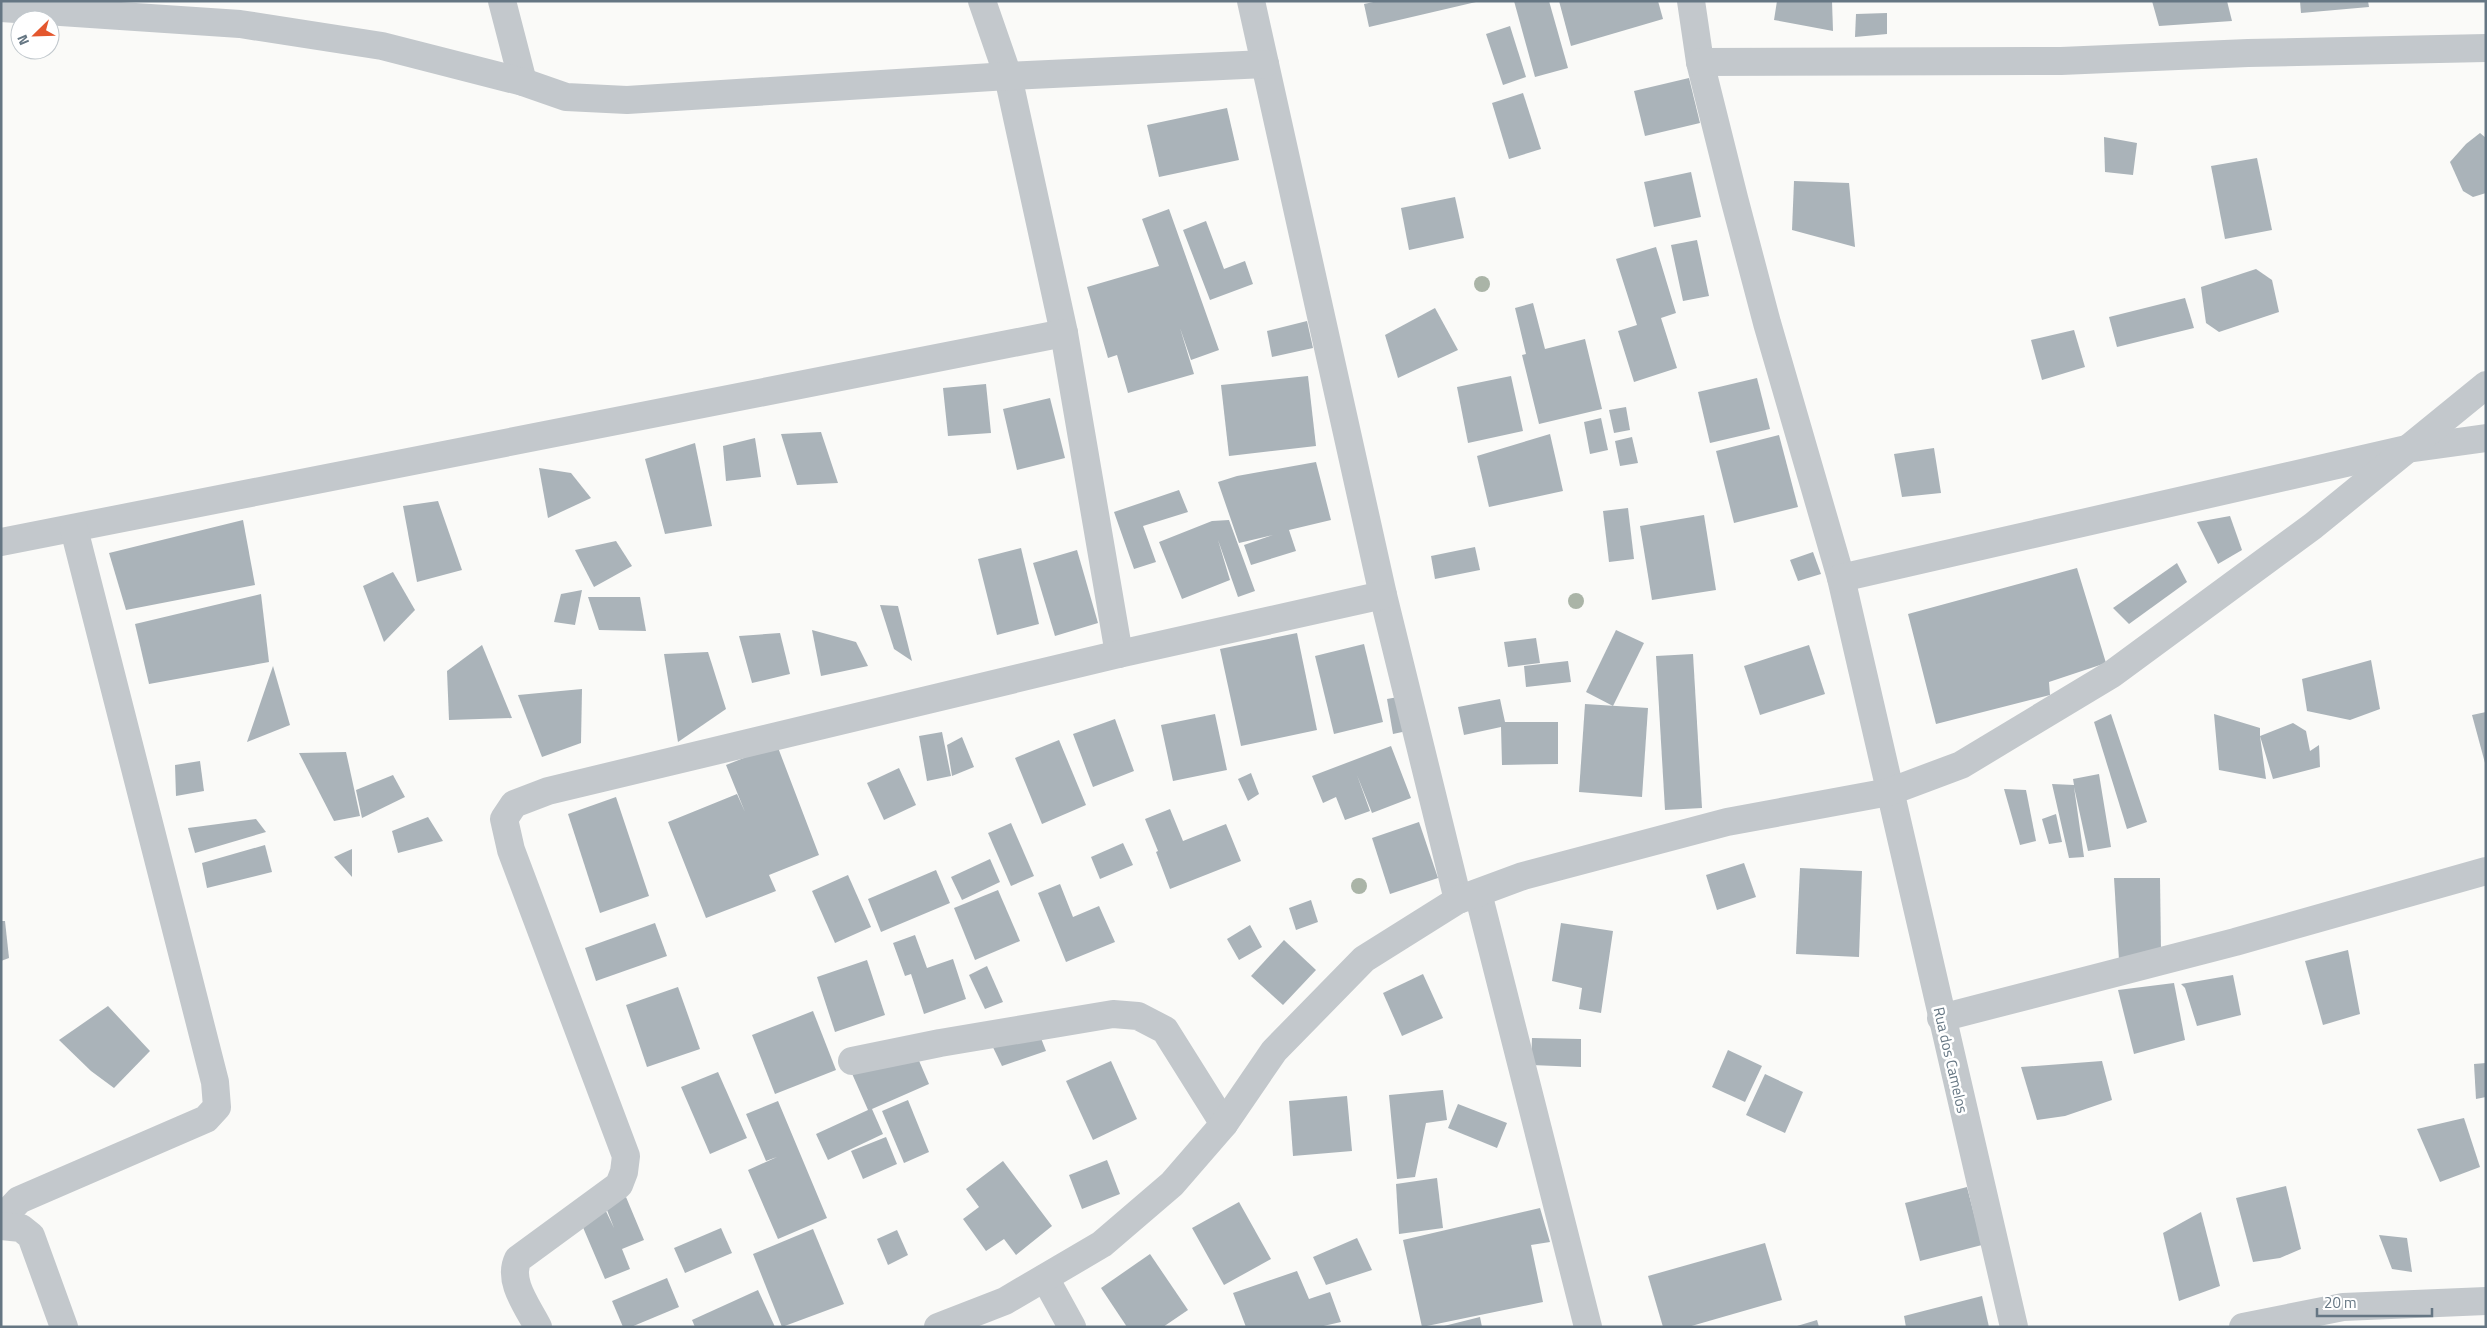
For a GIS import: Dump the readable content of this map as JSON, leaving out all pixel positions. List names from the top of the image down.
{
  "streets": {
    "street": ["Rua dos Camelos"]
  },
  "scale_bar": "20 m",
  "north": "bottom left"
}
